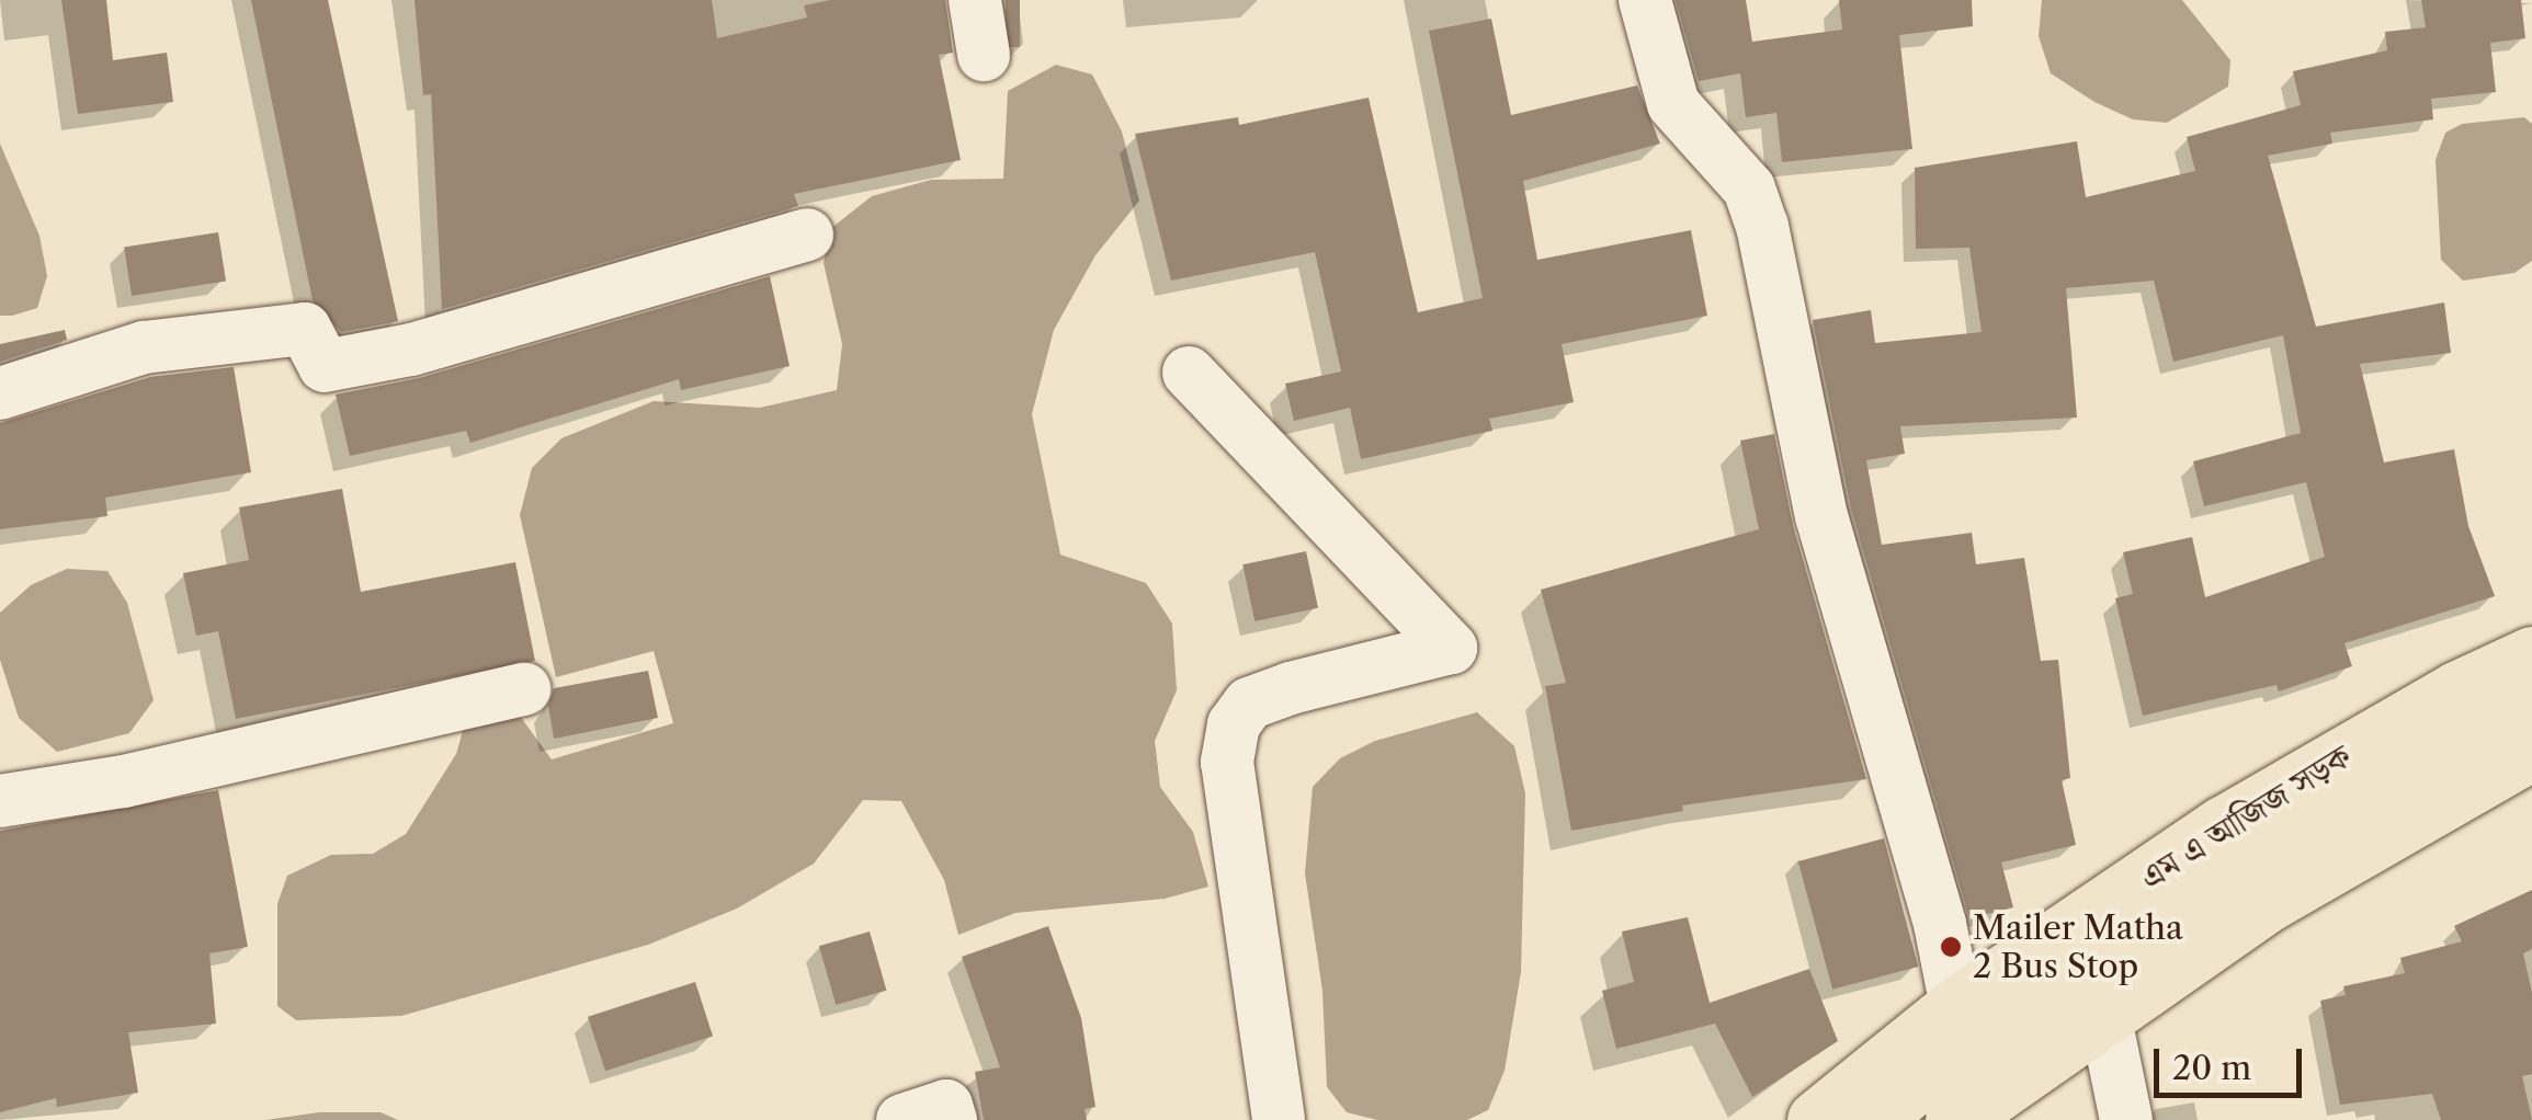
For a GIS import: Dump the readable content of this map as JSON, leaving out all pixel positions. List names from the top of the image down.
{
  "streets": {
    "main road": ["এম এ আজিজ সড়ক"]
  },
  "places": ["Mailer Matha 2 Bus Stop"],
  "scale_bar": "20 m"
}
